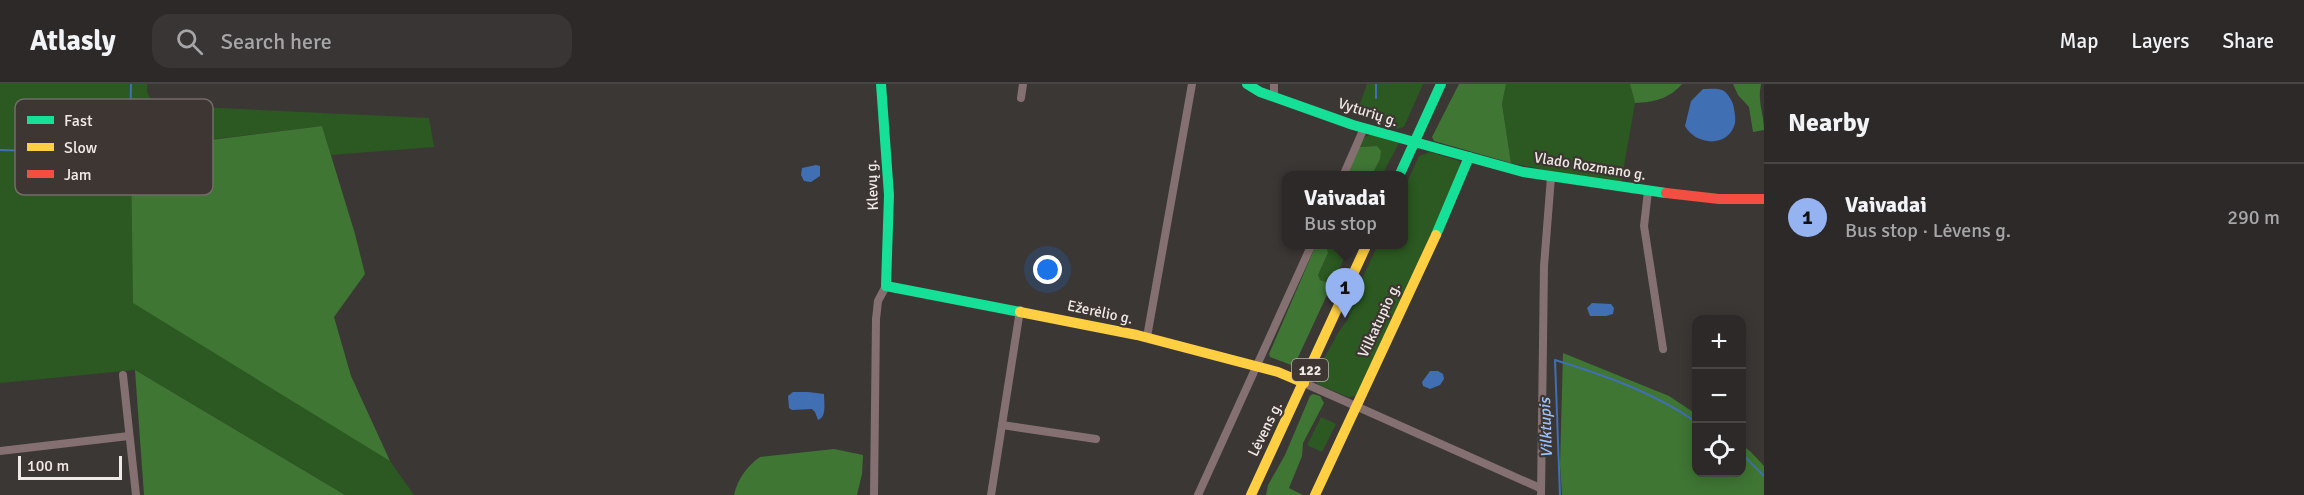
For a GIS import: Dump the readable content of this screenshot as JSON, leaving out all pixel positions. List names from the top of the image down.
{
  "streets": {
    "main road": [
      "Vyturių g.",
      "Vlado Rozmano g.",
      "Klevų g.",
      "Ežerėlio g.",
      "Vilkatupio g.",
      "122",
      "Lėvens g."
    ]
  },
  "crossings": [
    ["Vyturių g.", "Vlado Rozmano g."],
    ["Vlado Rozmano g.", "Vilkatupio g."],
    ["Klevų g.", "Ežerėlio g."],
    ["Ežerėlio g.", "Lėvens g."]
  ],
  "water": ["Vilktupis"],
  "legend": ["Fast", "Slow", "Jam"],
  "scale_bar": "100 m",
  "page": {
    "header": "Atlasly",
    "search": "Search here",
    "nav": ["Map", "Layers", "Share"],
    "heading": "Nearby",
    "list": [
      {
        "mark": "1",
        "name": "Vaivadai",
        "note": "Bus stop · Lėvens g.",
        "value": "290 m"
      }
    ],
    "popup": ["Vaivadai", "Bus stop"],
    "pins": "1",
    "map_buttons": ["+", "−"],
    "scale": "100 m"
  }
}
